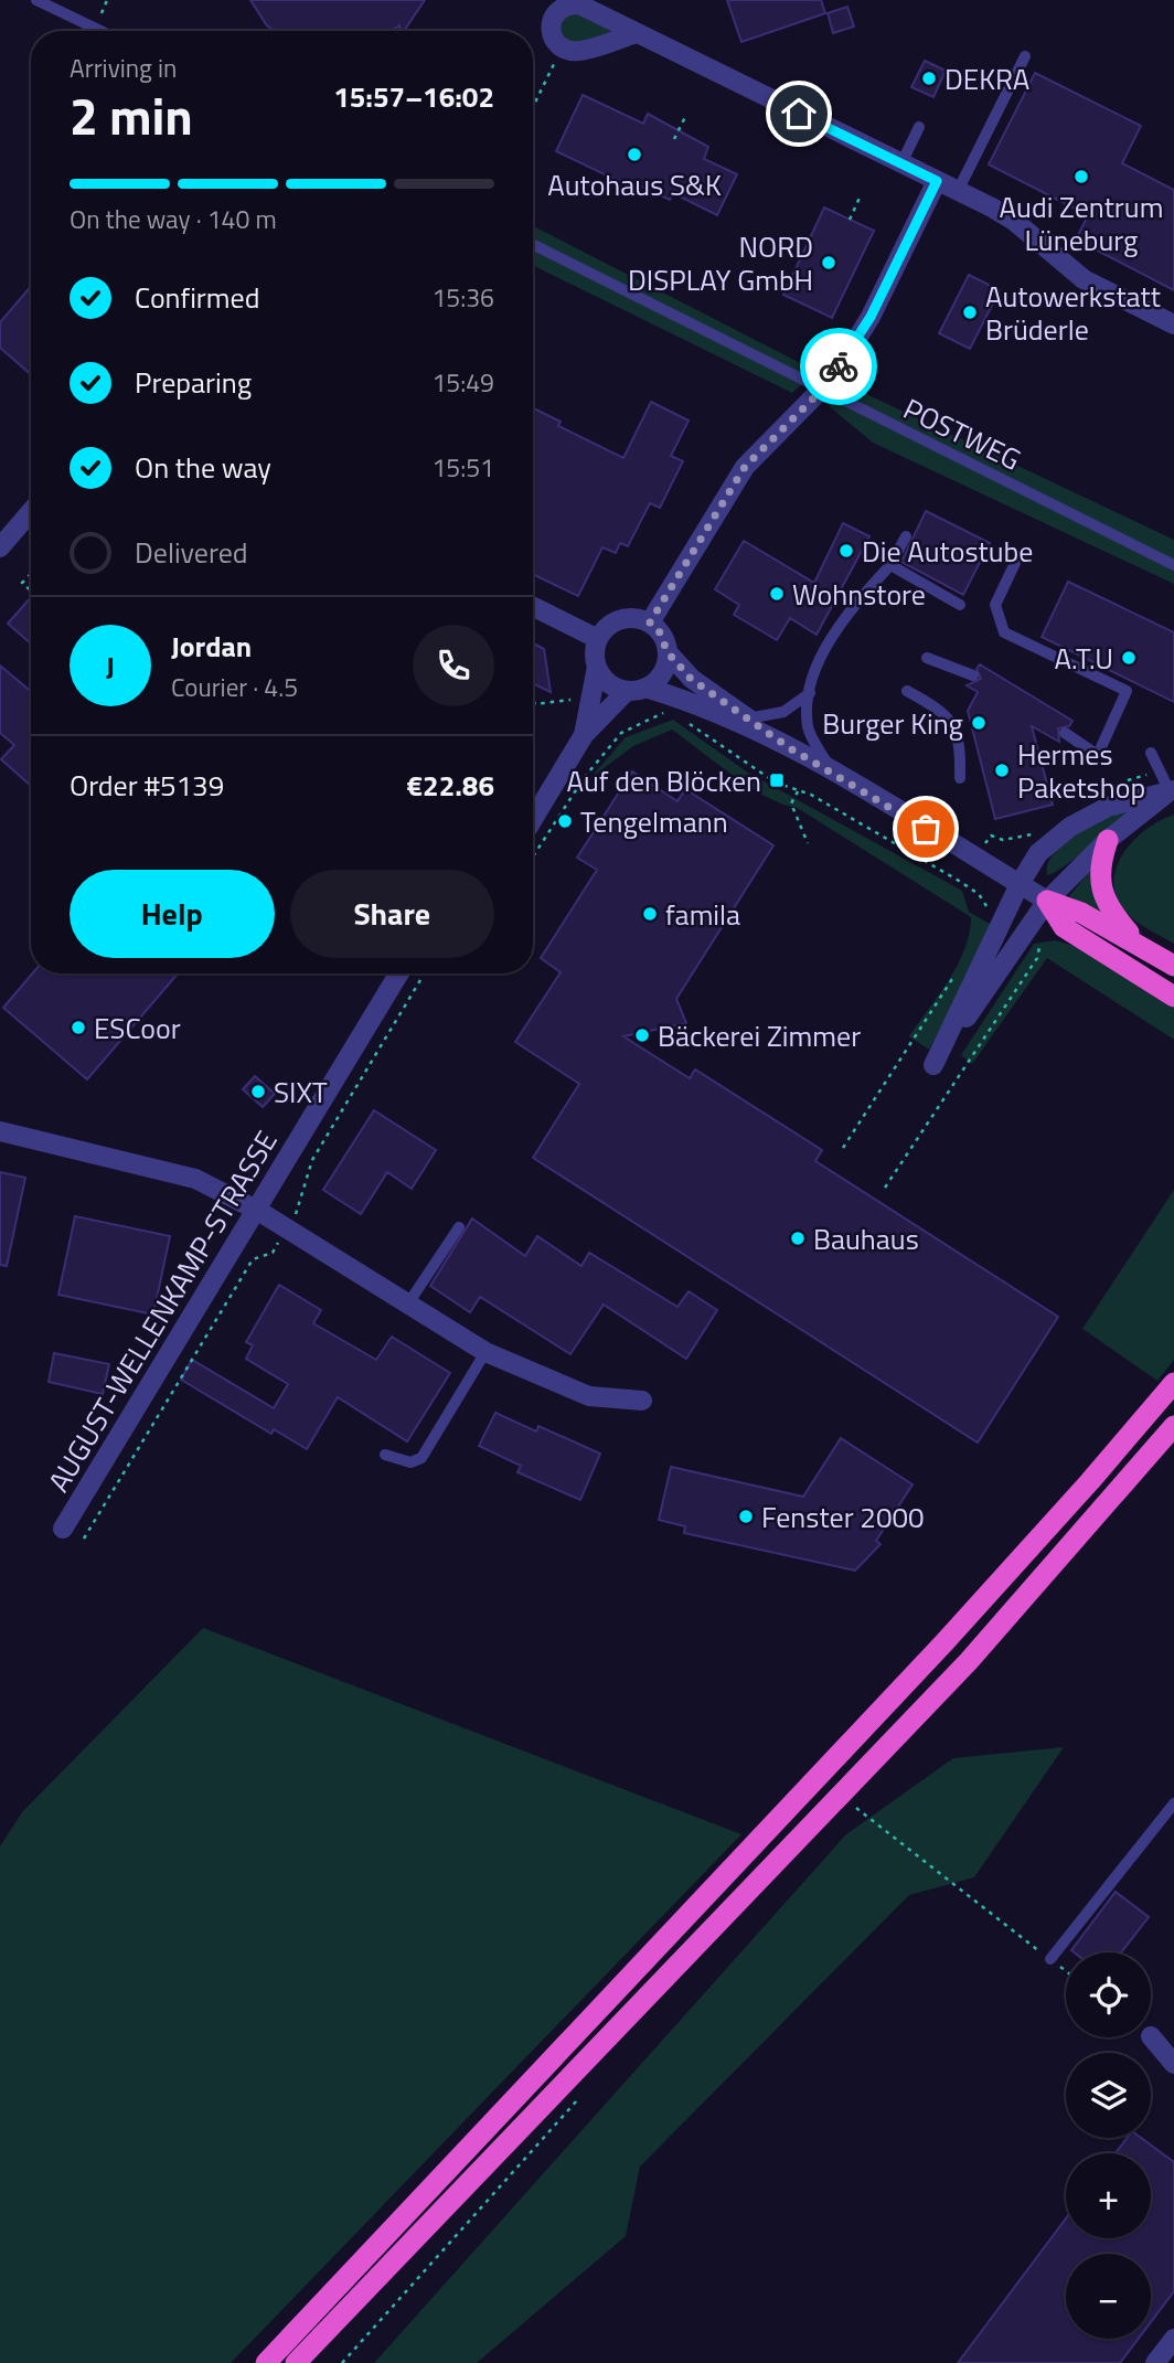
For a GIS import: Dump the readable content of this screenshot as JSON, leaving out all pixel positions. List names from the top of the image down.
{
  "streets": {
    "street": ["AUGUST-WELLENKAMP-STRASSE"],
    "lane": ["POSTWEG"]
  },
  "places": {
    "other": [
      "DEKRA",
      "Autohaus S&K",
      "Audi Zentrum Lüneburg",
      "NORD DISPLAY GmbH",
      "Autowerkstatt Brüderle",
      "Die Autostube",
      "Wohnstore",
      "A.T.U",
      "Burger King",
      "Hermes Paketshop",
      "Tengelmann",
      "famila",
      "ESCoor",
      "Bäckerei Zimmer",
      "SIXT",
      "Bauhaus",
      "Fenster 2000"
    ],
    "transit": ["Auf den Blöcken"]
  },
  "page": {
    "heading": ["2 min", "Arriving in", "15:57–16:02"],
    "panel": [
      "Jordan",
      "Courier · 4.5",
      "Order #5139",
      "€22.86"
    ],
    "bar": "On the way · 140 m",
    "list": [
      ["Confirmed", "15:36"],
      ["Preparing", "15:49"],
      ["On the way", "15:51"],
      "Delivered"
    ],
    "round": "J",
    "buttons": ["Help", "Share"],
    "map_buttons": ["+", "−"]
  }
}
